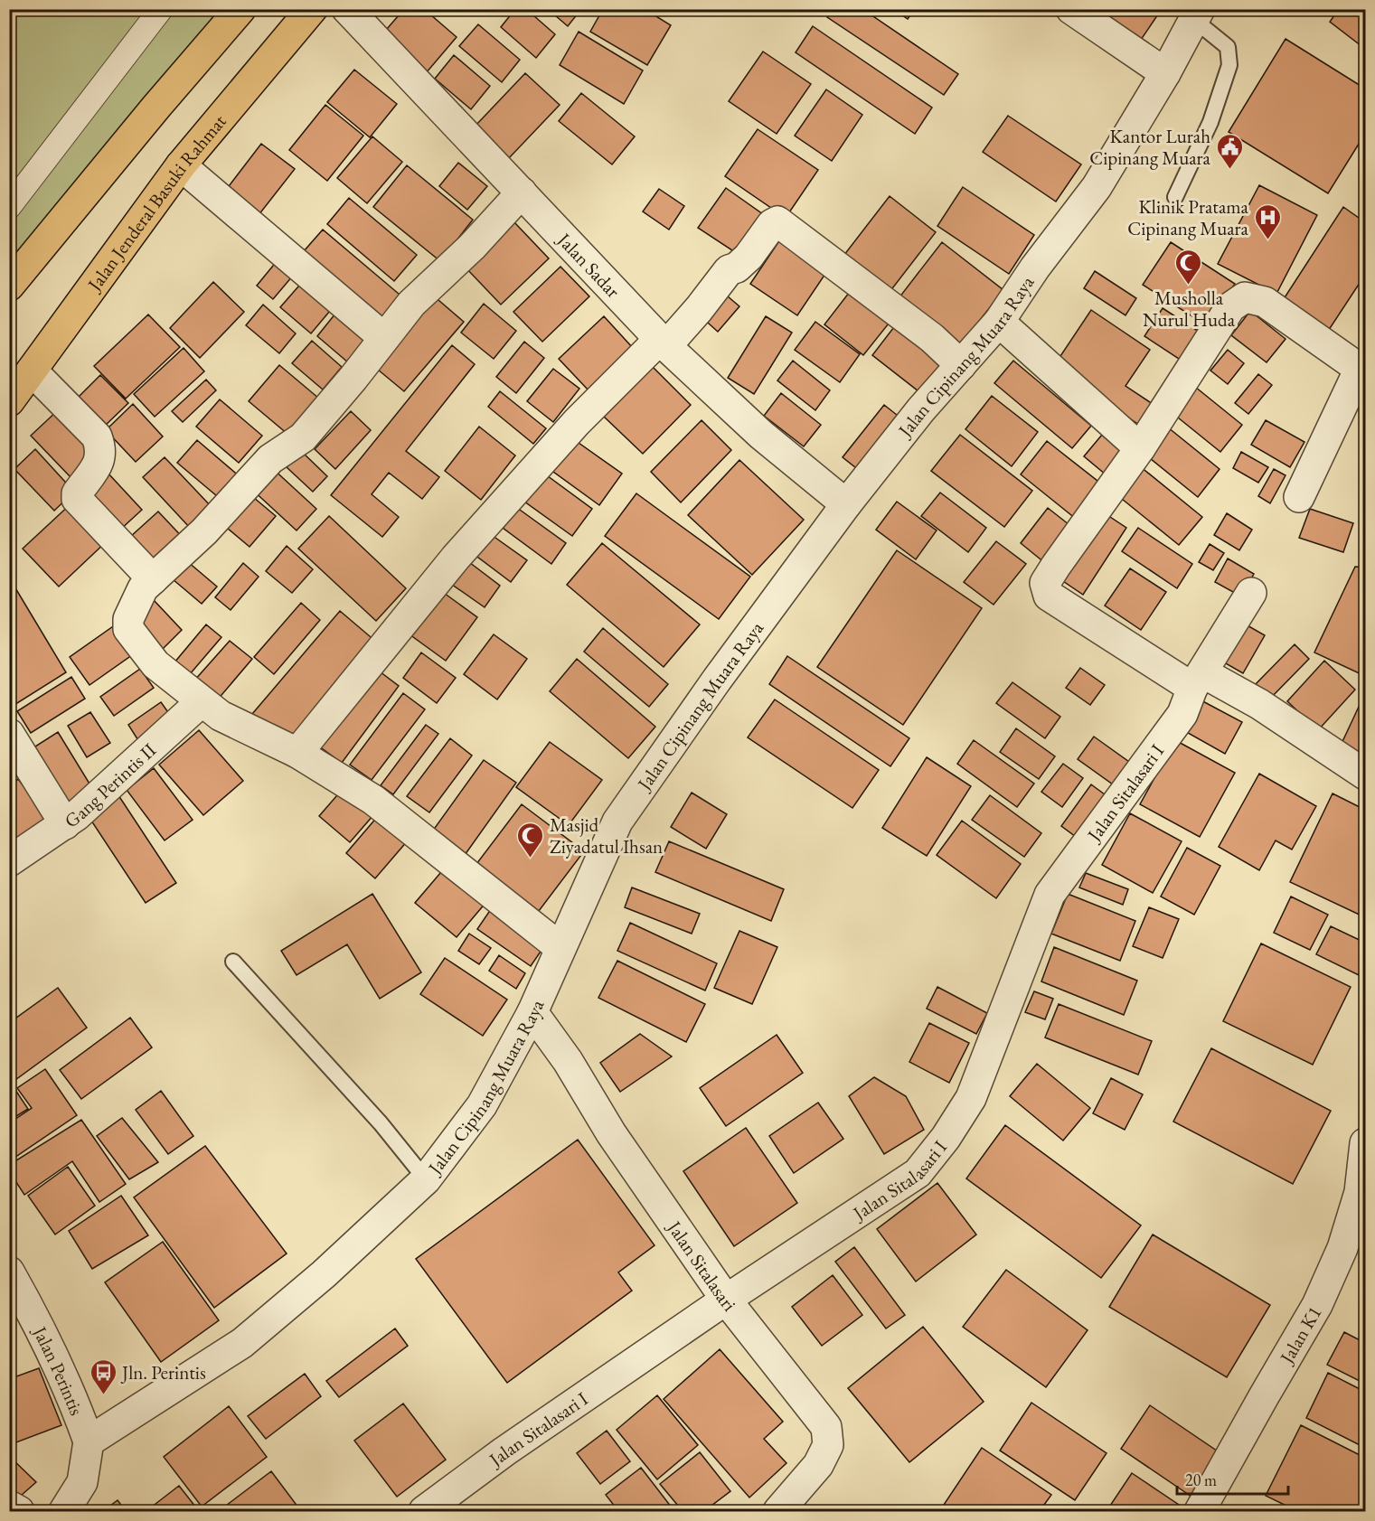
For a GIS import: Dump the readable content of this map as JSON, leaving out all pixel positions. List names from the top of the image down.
{
  "streets": {
    "main road": ["Jalan Jenderal Basuki Rahmat"],
    "street": [
      "Jalan Sadar",
      "Jalan Cipinang Muara Raya",
      "Gang Perintis II",
      "Jalan Sitalasari I",
      "Jalan Sitalasari",
      "Jalan K1",
      "Jalan Perintis"
    ]
  },
  "crossings": [
    ["Jalan Sadar", "Jalan Cipinang Muara Raya"],
    ["Jalan Cipinang Muara Raya", "Jalan Sitalasari"],
    ["Jalan Cipinang Muara Raya", "Jalan Perintis"],
    ["Jalan Sitalasari I", "Jalan Sitalasari"]
  ],
  "places": {
    "public building": ["Kantor Lurah Cipinang Muara"],
    "hospital": ["Klinik Pratama Cipinang Muara"],
    "mosque": ["Musholla Nurul Huda", "Masjid Ziyadatul Ihsan"],
    "bus stop": ["Jln. Perintis"]
  },
  "scale_bar": "20 m"
}
